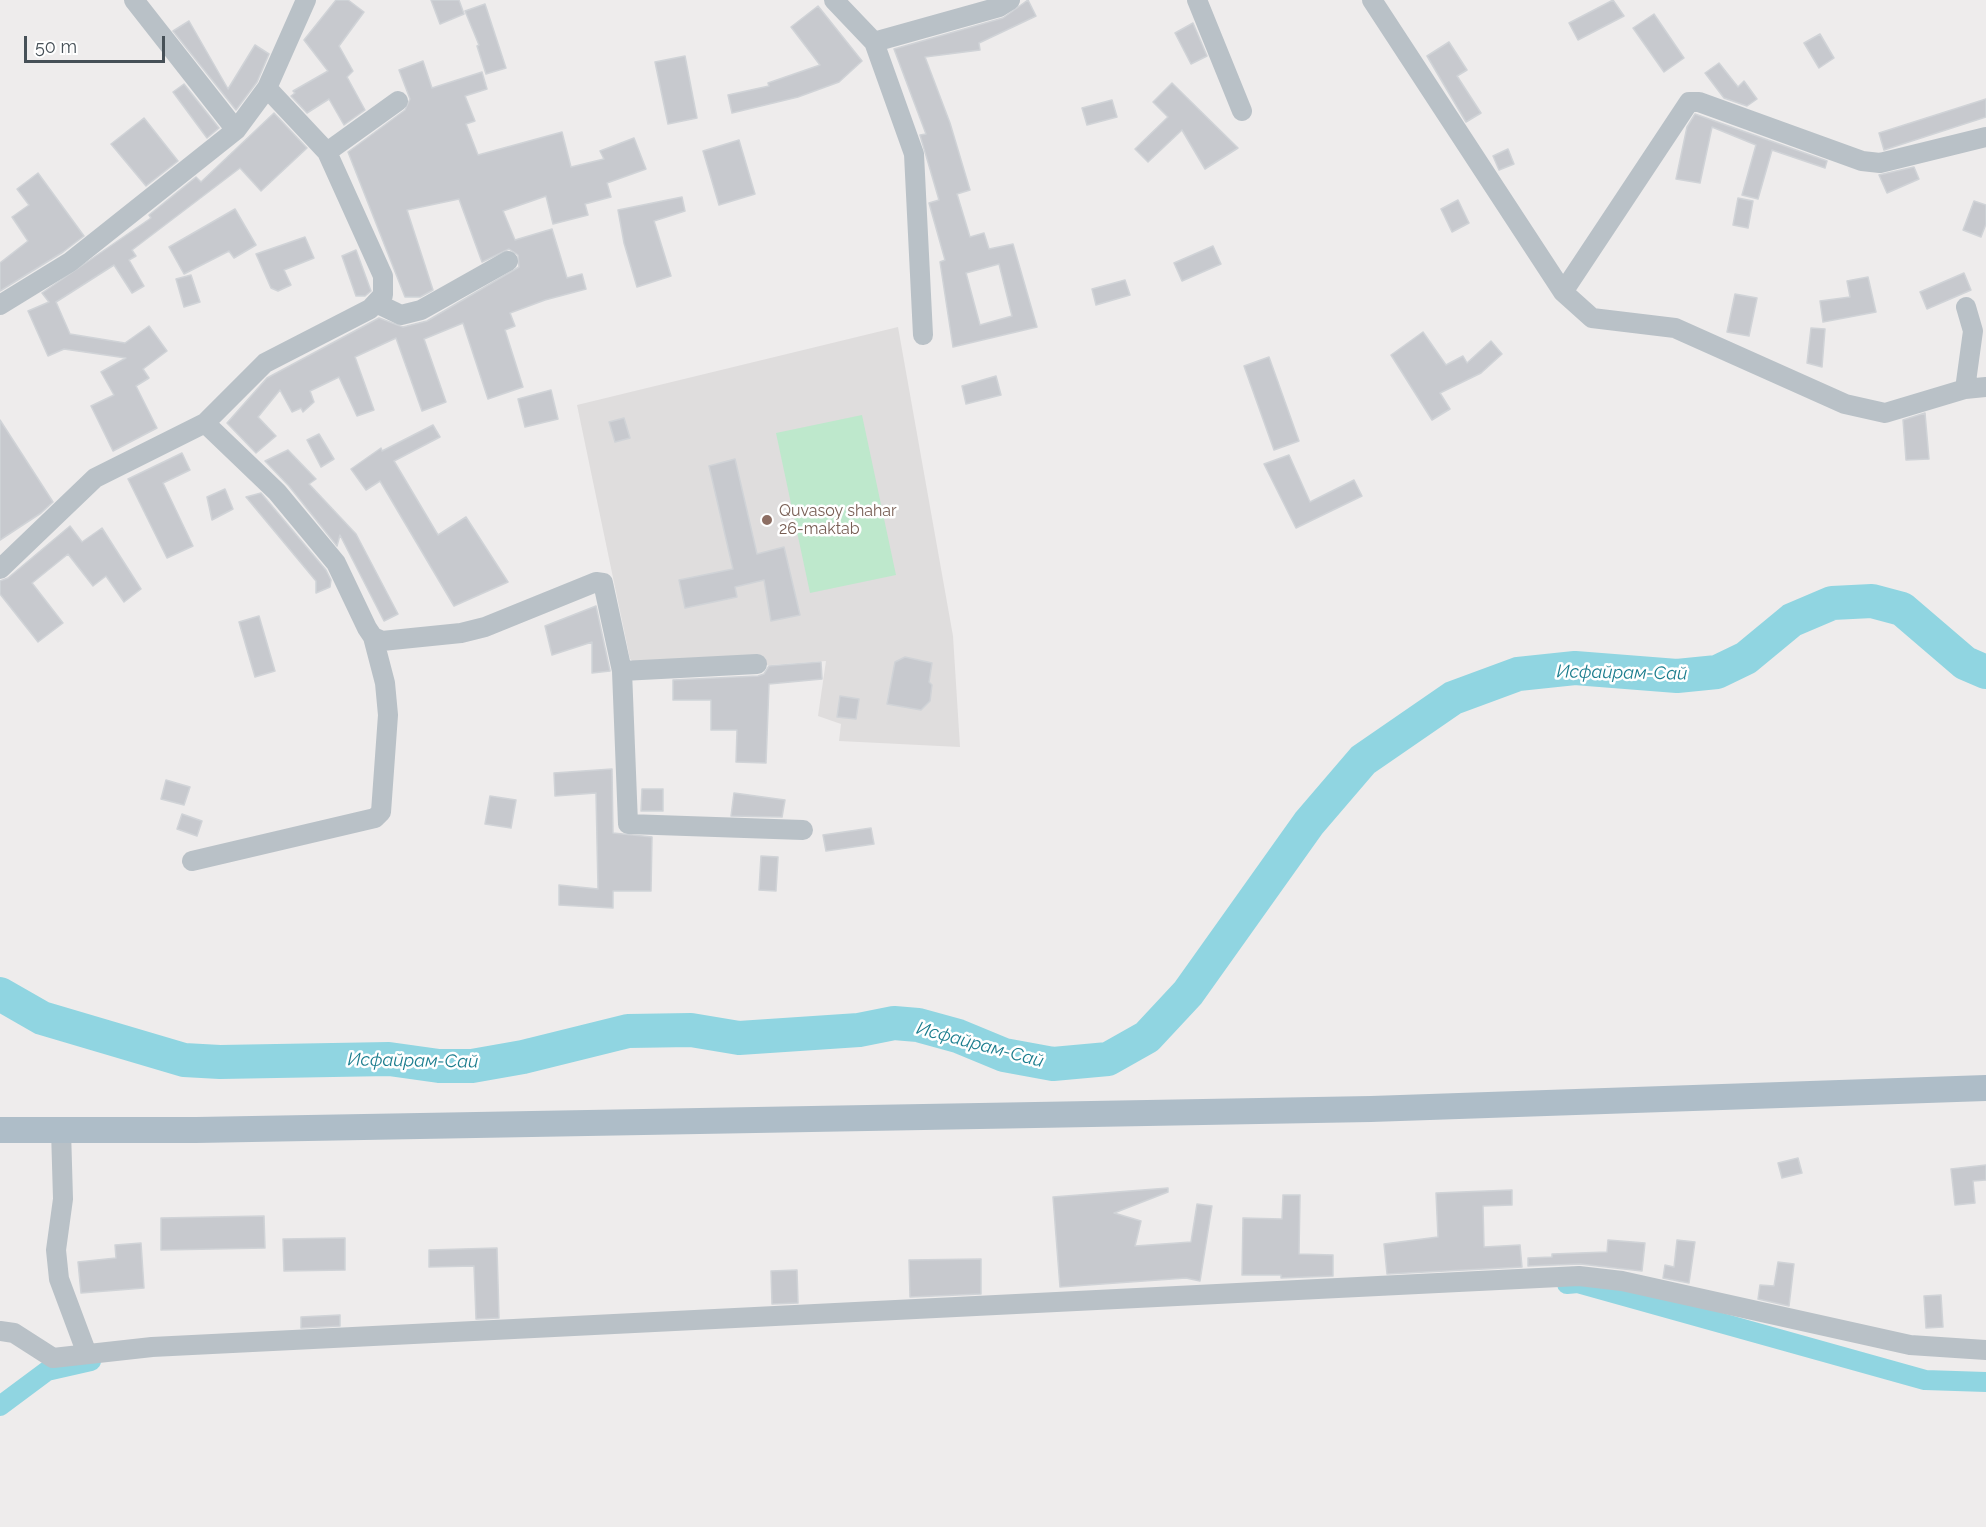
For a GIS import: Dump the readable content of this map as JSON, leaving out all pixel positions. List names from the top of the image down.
{
  "water": ["Исфайрам-Сай"],
  "places": ["Quvasoy shahar 26-maktab"],
  "scale_bar": "50 m"
}
